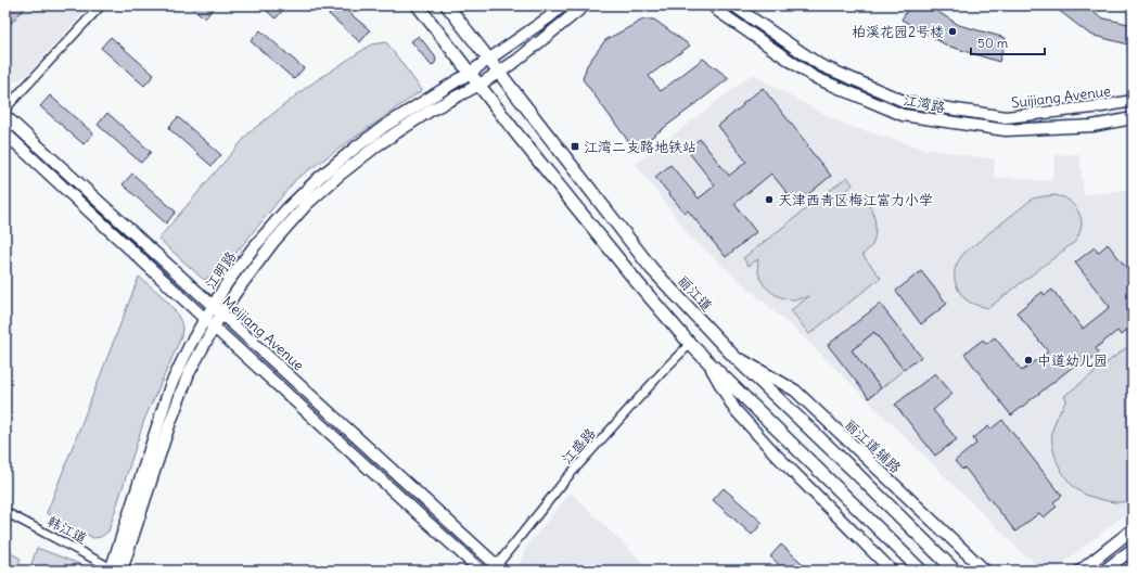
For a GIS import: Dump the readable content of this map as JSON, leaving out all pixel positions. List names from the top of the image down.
{
  "streets": {
    "main road": ["丽江道"],
    "street": [
      "Suijiang Avenue",
      "江湾路",
      "江明路",
      "Meijiang Avenue",
      "江盛路",
      "丽江道辅路",
      "韩江道"
    ]
  },
  "crossings": [
    ["江明路", "丽江道"],
    ["江明路", "Meijiang Avenue"],
    ["江明路", "韩江道"],
    ["丽江道", "丽江道辅路"],
    ["Meijiang Avenue", "江盛路"]
  ],
  "places": {
    "other": ["柏溪花园2号楼", "天津西青区梅江富力小学", "中道幼儿园"],
    "transit": ["江湾二支路地铁站"]
  },
  "scale_bar": "50 m"
}
